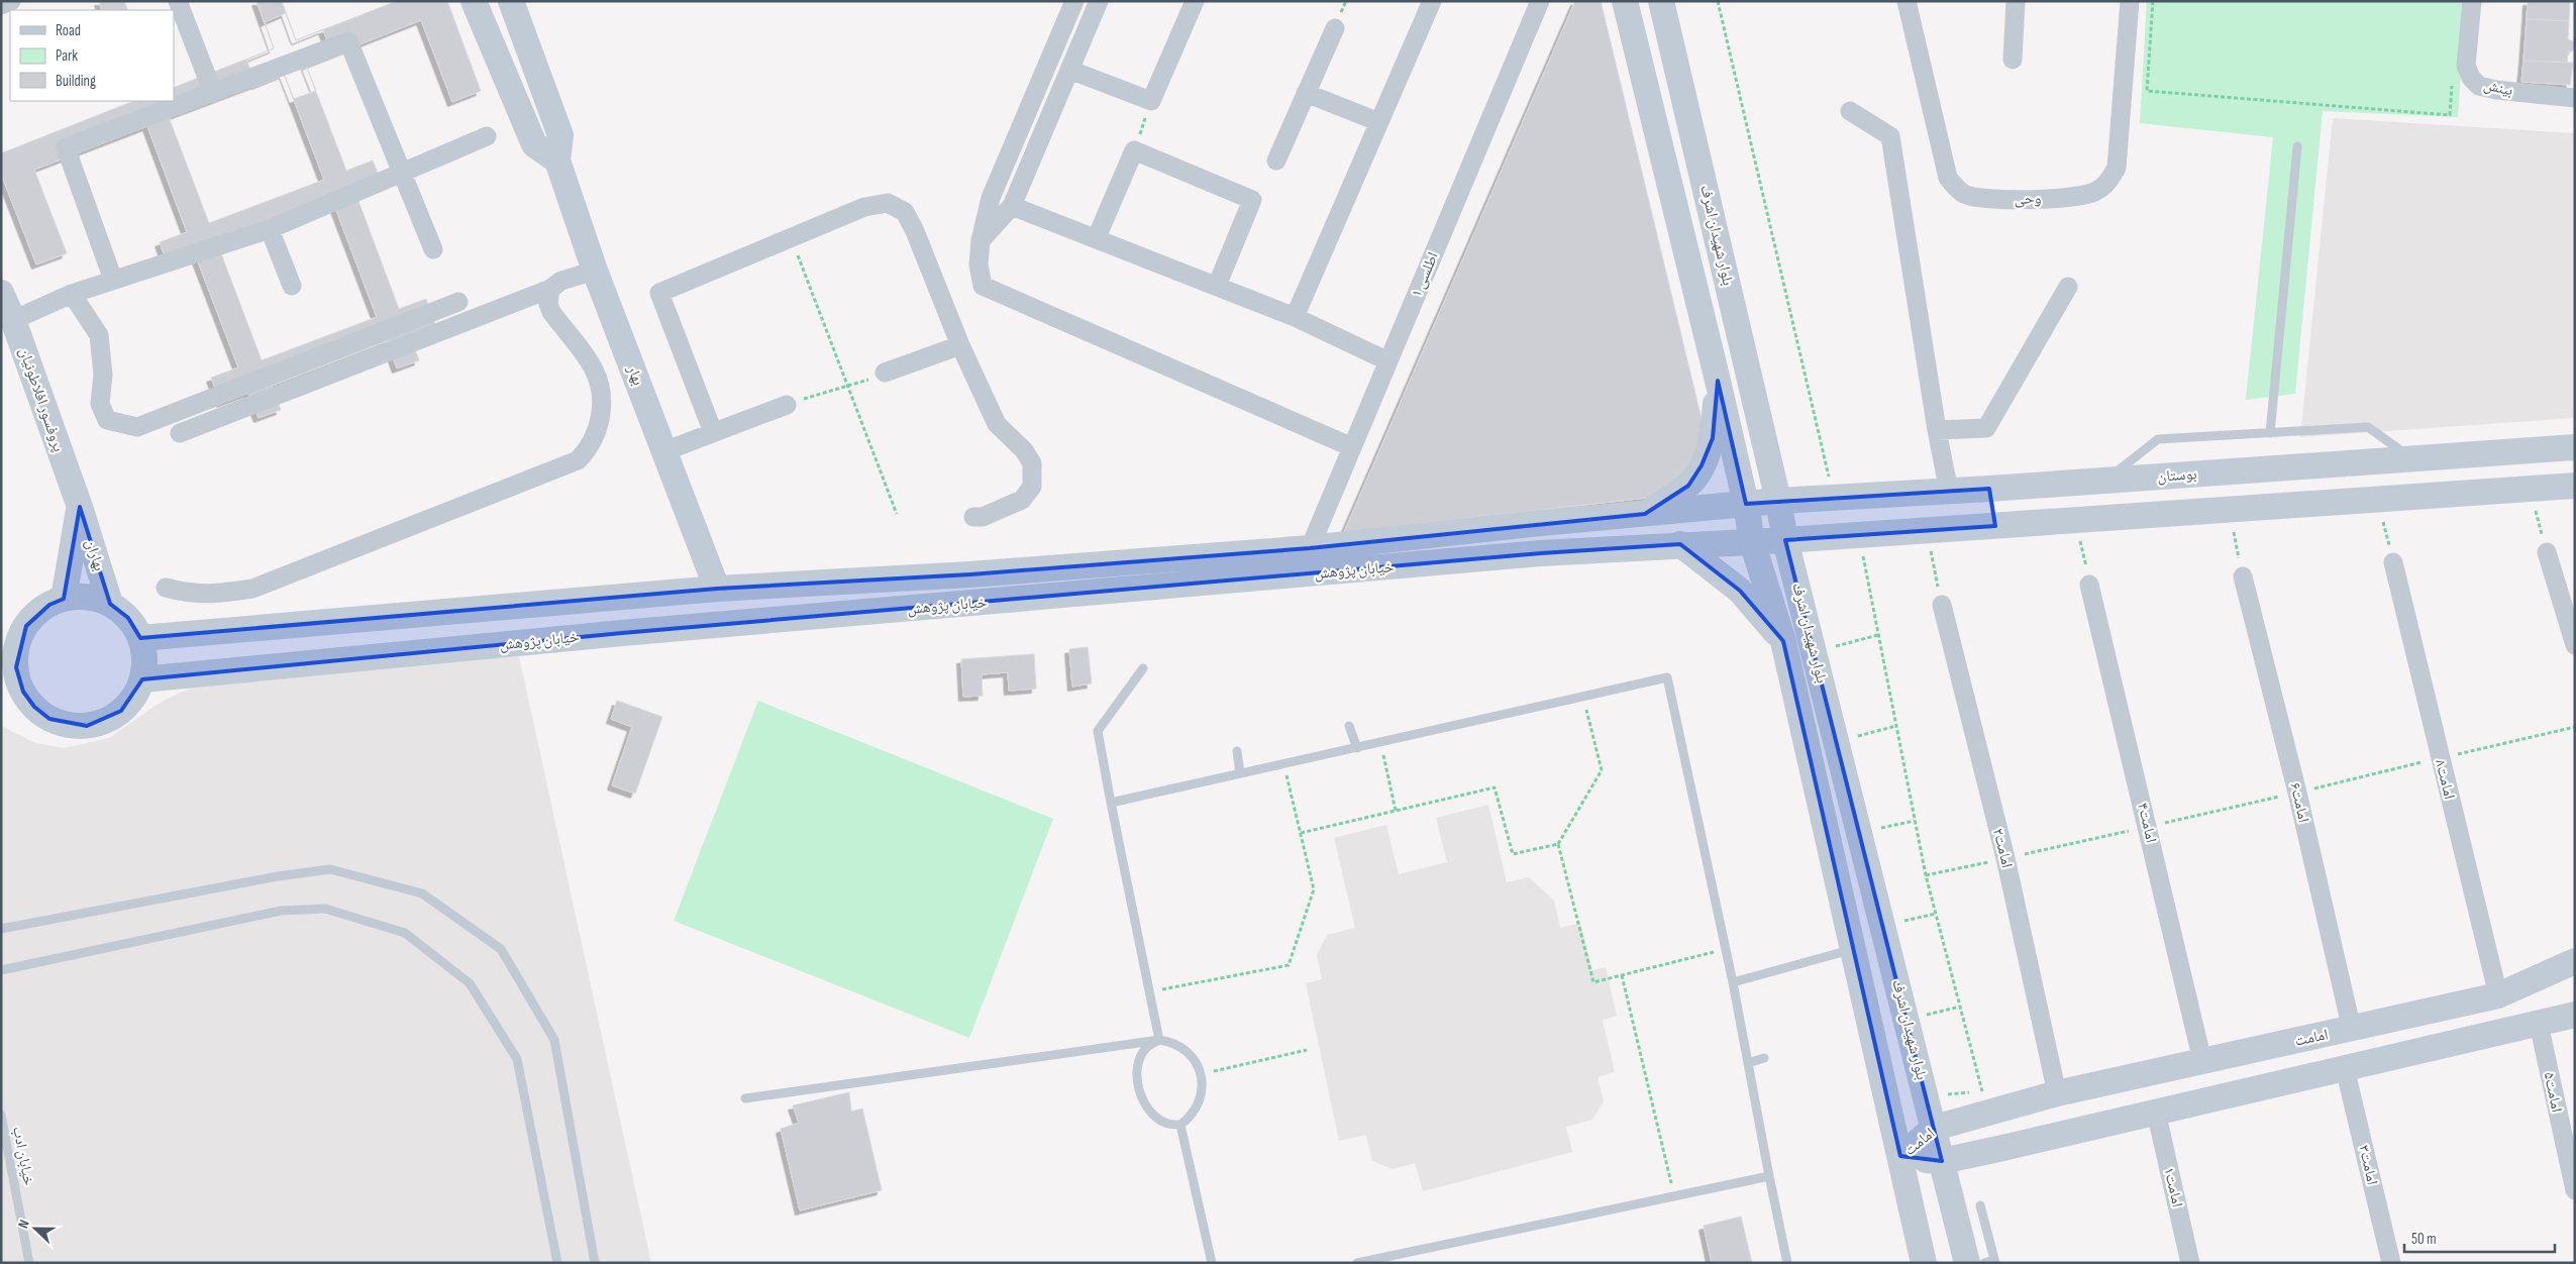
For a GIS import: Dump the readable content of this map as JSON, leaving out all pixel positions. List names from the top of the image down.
{
  "streets": {
    "main road": [
      "بلوار شهیدان اشرف",
      "بهار",
      "پروفسور افلاطونیان",
      "بوستان",
      "بهاران",
      "خیابان پژوهش",
      "امامت"
    ],
    "street": [
      "بینش",
      "وحی",
      "اطلسی ۱",
      "امامت۸",
      "امامت۶",
      "امامت۴",
      "امامت۲",
      "امامت۵",
      "امامت۳",
      "امامت۱"
    ],
    "lane": ["خیابان ادب"]
  },
  "crossings": [
    ["بلوار شهیدان اشرف", "بوستان"],
    ["بلوار شهیدان اشرف", "خیابان پژوهش"],
    ["بلوار شهیدان اشرف", "امامت"],
    ["اطلسی ۱", "خیابان پژوهش"],
    ["بهار", "خیابان پژوهش"],
    ["پروفسور افلاطونیان", "بهاران"],
    ["بوستان", "خیابان پژوهش"],
    ["بهاران", "خیابان پژوهش"],
    ["امامت۸", "امامت"],
    ["امامت۶", "امامت"],
    ["امامت۴", "امامت"],
    ["امامت۲", "امامت"],
    ["امامت", "امامت۵"],
    ["امامت", "امامت۳"],
    ["امامت", "امامت۱"]
  ],
  "legend": ["Road", "Park", "Building"],
  "scale_bar": "50 m",
  "north": "left"
}
